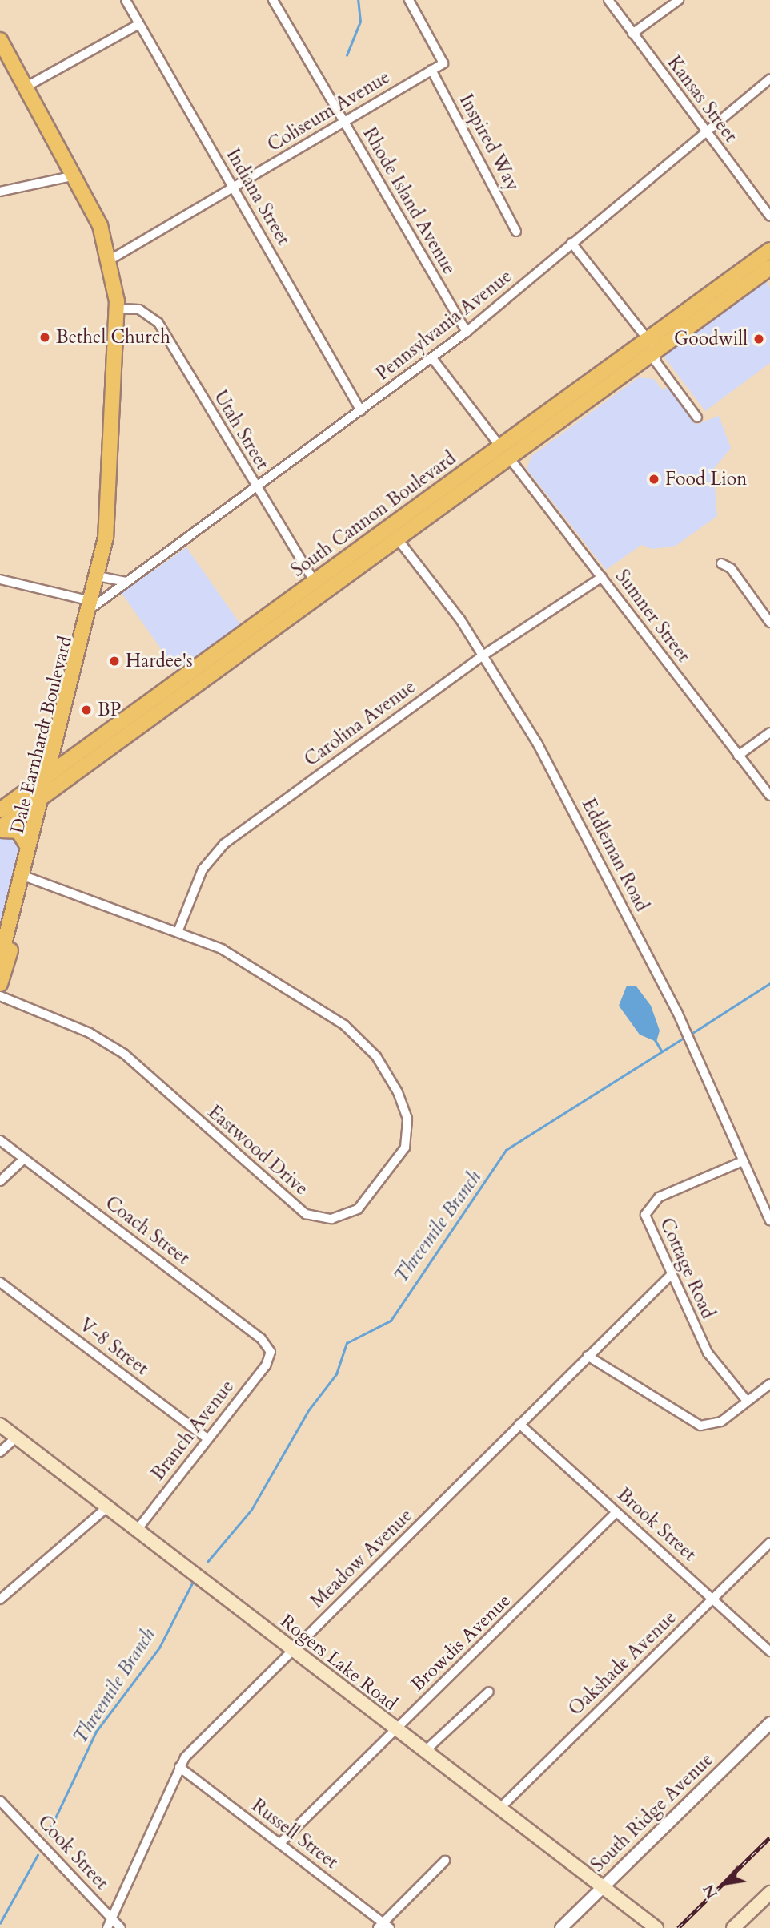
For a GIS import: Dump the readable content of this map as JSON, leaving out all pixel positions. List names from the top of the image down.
{
  "streets": {
    "main road": ["South Cannon Boulevard", "Dale Earnhardt Boulevard", "Rogers Lake Road"],
    "street": [
      "Kansas Street",
      "Coliseum Avenue",
      "Inspired Way",
      "Indiana Street",
      "Rhode Island Avenue",
      "Pennsylvania Avenue",
      "Utah Street",
      "Sumner Street",
      "Carolina Avenue",
      "Eddleman Road",
      "Eastwood Drive",
      "Coach Street",
      "Cottage Road",
      "V-8 Street",
      "Branch Avenue",
      "Brook Street",
      "Meadow Avenue",
      "Browdis Avenue",
      "Oakshade Avenue",
      "South Ridge Avenue",
      "Russell Street",
      "Cook Street"
    ]
  },
  "crossings": [
    ["Kansas Street", "Pennsylvania Avenue"],
    ["Coliseum Avenue", "Inspired Way"],
    ["Coliseum Avenue", "Indiana Street"],
    ["Coliseum Avenue", "Rhode Island Avenue"],
    ["Coliseum Avenue", "Dale Earnhardt Boulevard"],
    ["Indiana Street", "Pennsylvania Avenue"],
    ["Rhode Island Avenue", "Pennsylvania Avenue"],
    ["Pennsylvania Avenue", "Utah Street"],
    ["Pennsylvania Avenue", "Sumner Street"],
    ["Pennsylvania Avenue", "Dale Earnhardt Boulevard"],
    ["Utah Street", "South Cannon Boulevard"],
    ["Utah Street", "Dale Earnhardt Boulevard"],
    ["South Cannon Boulevard", "Sumner Street"],
    ["South Cannon Boulevard", "Dale Earnhardt Boulevard"],
    ["South Cannon Boulevard", "Eddleman Road"],
    ["Sumner Street", "Carolina Avenue"],
    ["Carolina Avenue", "Eddleman Road"],
    ["Carolina Avenue", "Eastwood Drive"],
    ["Dale Earnhardt Boulevard", "Eastwood Drive"],
    ["Eddleman Road", "Cottage Road"],
    ["Coach Street", "Branch Avenue"],
    ["Cottage Road", "Meadow Avenue"],
    ["V-8 Street", "Branch Avenue"],
    ["Branch Avenue", "Rogers Lake Road"],
    ["Brook Street", "Meadow Avenue"],
    ["Brook Street", "Browdis Avenue"],
    ["Brook Street", "Oakshade Avenue"],
    ["Meadow Avenue", "Rogers Lake Road"],
    ["Meadow Avenue", "Russell Street"],
    ["Meadow Avenue", "Cook Street"],
    ["Browdis Avenue", "Rogers Lake Road"],
    ["Browdis Avenue", "Russell Street"],
    ["Rogers Lake Road", "Oakshade Avenue"],
    ["Rogers Lake Road", "South Ridge Avenue"]
  ],
  "water": ["Threemile Branch"],
  "places": [
    "Bethel Church",
    "Goodwill",
    "Food Lion",
    "Hardee's",
    "BP"
  ],
  "north": "bottom left"
}
